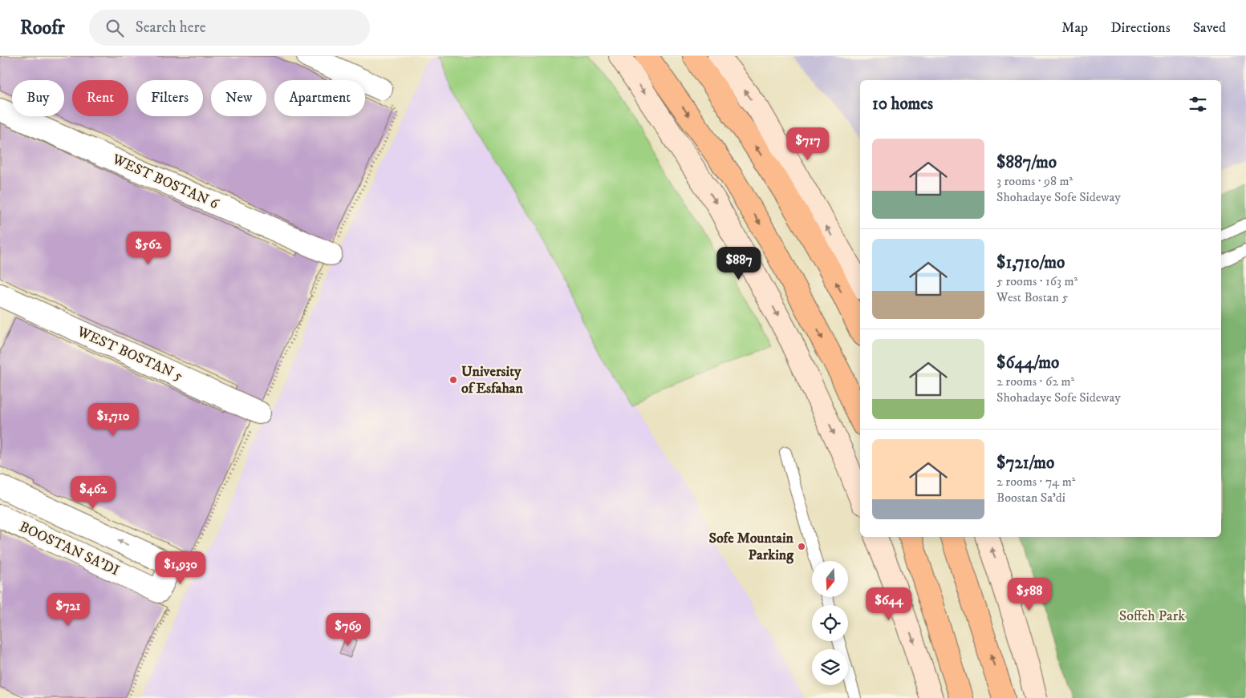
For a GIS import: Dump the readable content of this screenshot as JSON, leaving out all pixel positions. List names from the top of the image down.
{
  "streets": {
    "street": ["WEST BOSTAN 6", "WEST BOSTAN 5", "BOOSTAN SA'DI"]
  },
  "parks": ["Soffeh Park"],
  "places": ["University of Esfahan", "Sofe Mountain Parking"],
  "north": "bottom",
  "page": {
    "header": "Roofr",
    "search": "Search here",
    "nav": ["Map", "Directions", "Saved"],
    "chip": [
      "Buy",
      "Rent",
      "Filters",
      "New",
      "Apartment"
    ],
    "heading": "10 homes",
    "price": [
      "$717",
      "$562",
      "$887",
      "$1,710",
      "$462",
      "$1,930",
      "$588",
      "$644",
      "$721",
      "$769"
    ],
    "list": [
      {
        "name": "$887/mo",
        "note": "3 rooms · 98 m² · Shohadaye Sofe Sideway"
      },
      {
        "name": "$1,710/mo",
        "note": "5 rooms · 163 m² · West Bostan 5"
      },
      {
        "name": "$644/mo",
        "note": "2 rooms · 62 m² · Shohadaye Sofe Sideway"
      },
      {
        "name": "$721/mo",
        "note": "2 rooms · 74 m² · Boostan Sa'di"
      }
    ]
  }
}
